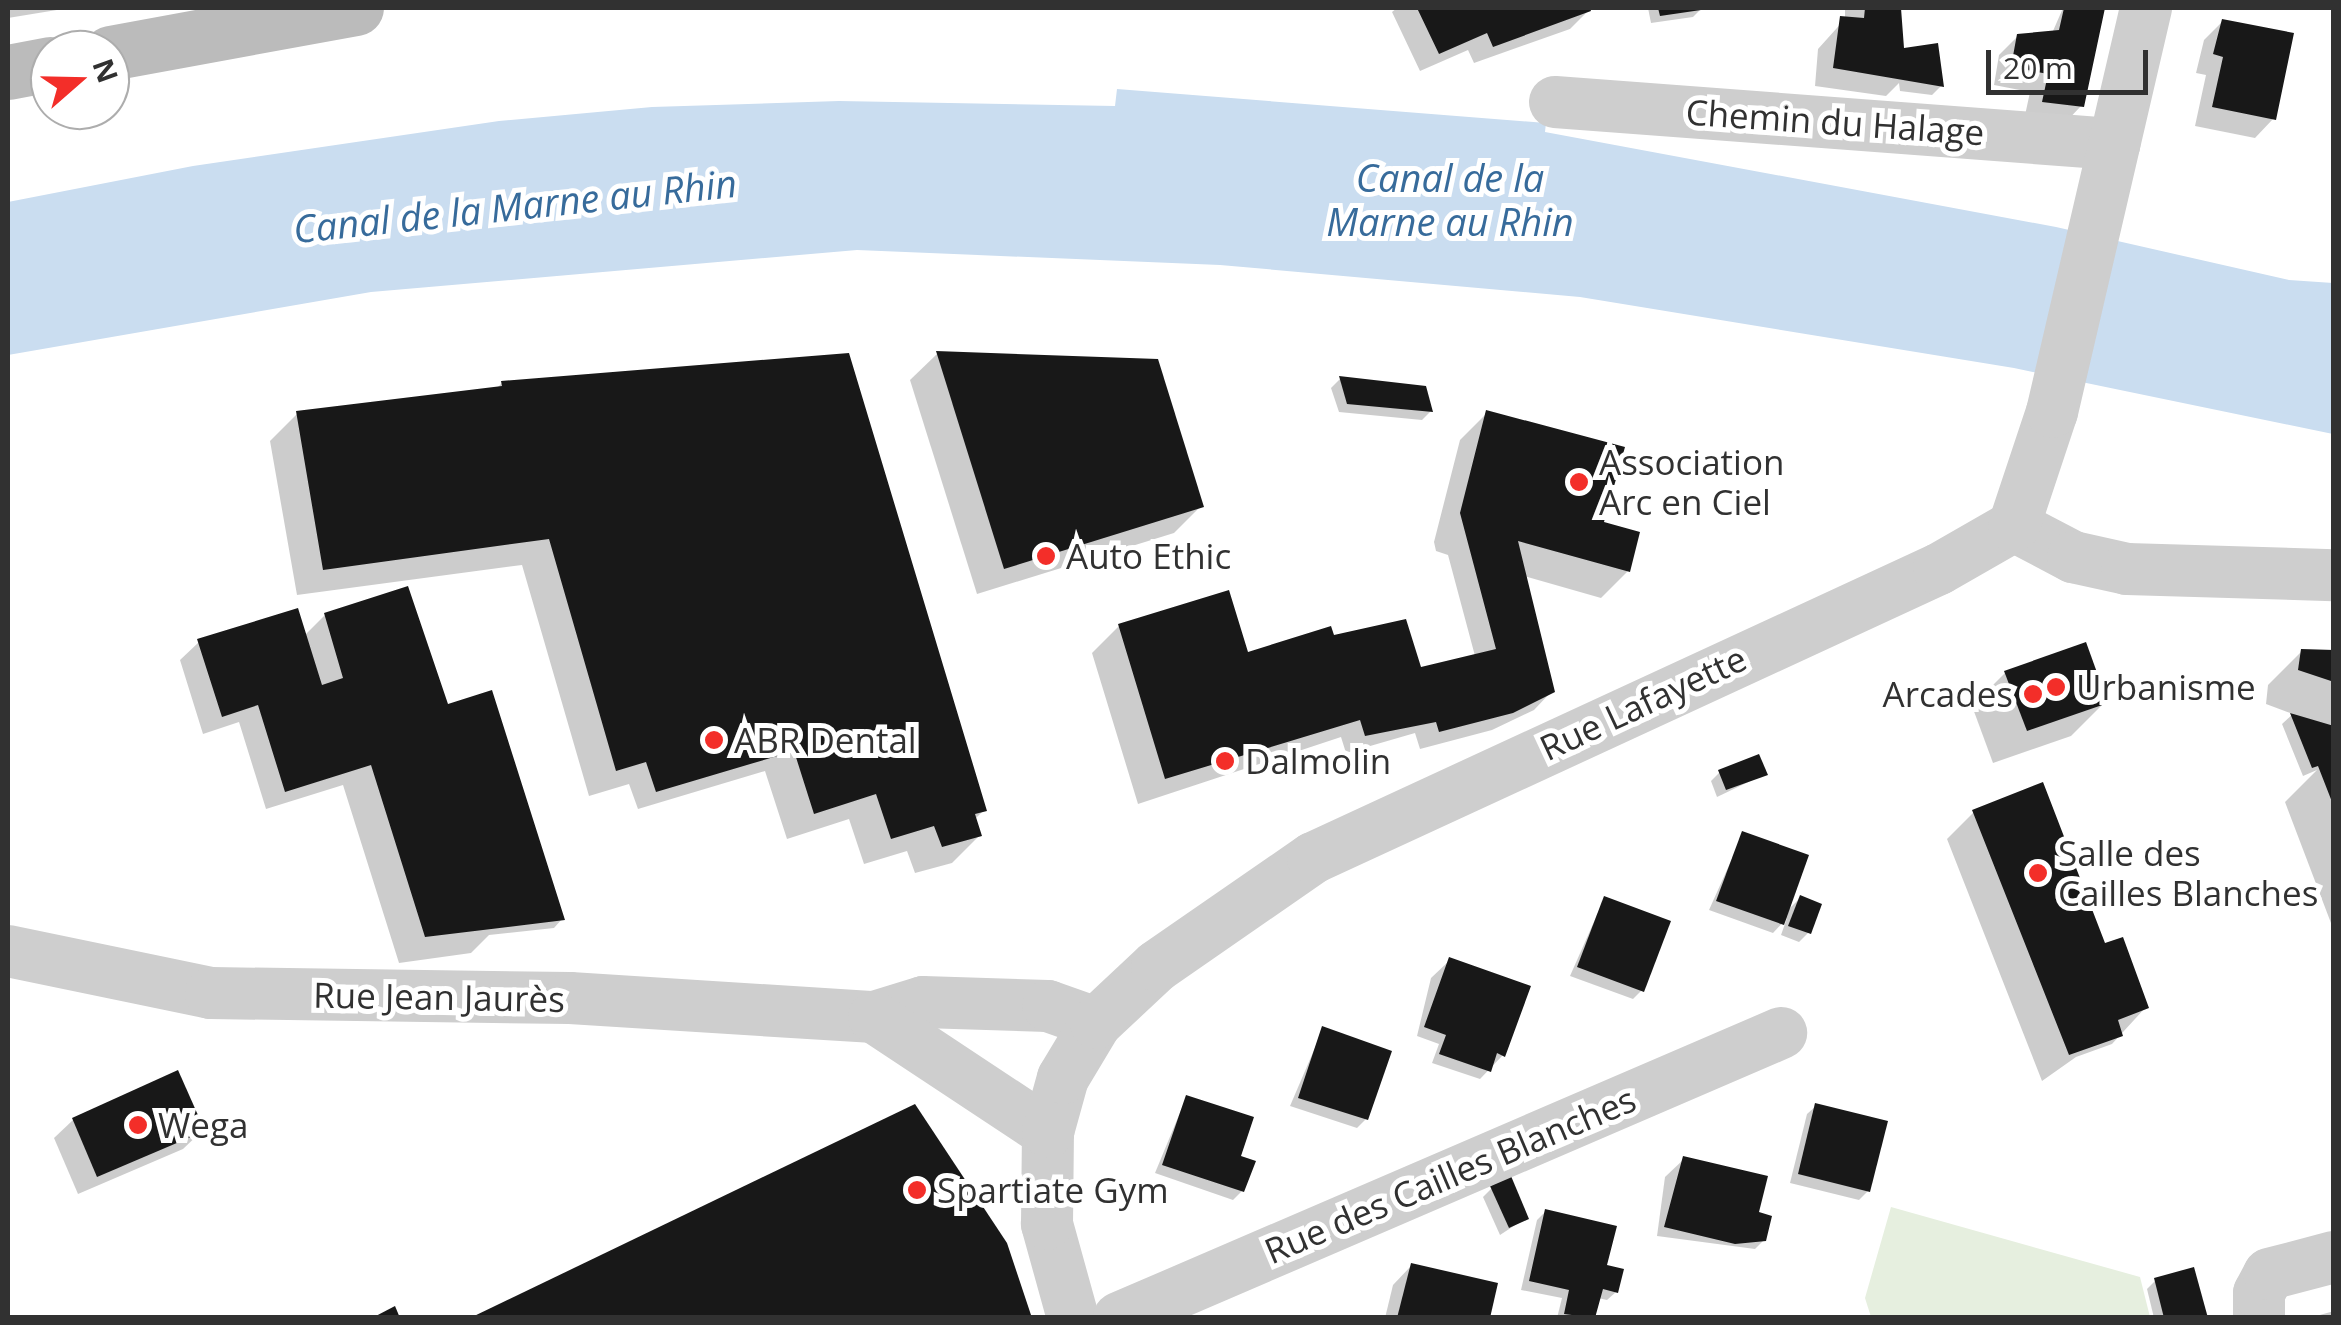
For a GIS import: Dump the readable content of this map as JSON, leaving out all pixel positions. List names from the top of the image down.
{
  "streets": {
    "street": [
      "Chemin du Halage",
      "Rue Lafayette",
      "Rue Jean Jaurès",
      "Rue des Cailles Blanches"
    ]
  },
  "crossings": [
    ["Rue Lafayette", "Rue Jean Jaurès"]
  ],
  "water": ["Canal de la Marne au Rhin"],
  "places": [
    "Association Arc en Ciel",
    "Auto Ethic",
    "Urbanisme",
    "Arcades",
    "ABR Dental",
    "Dalmolin",
    "Salle des Cailles Blanches",
    "Wega",
    "Spartiate Gym"
  ],
  "scale_bar": "20 m",
  "north": "right"
}
